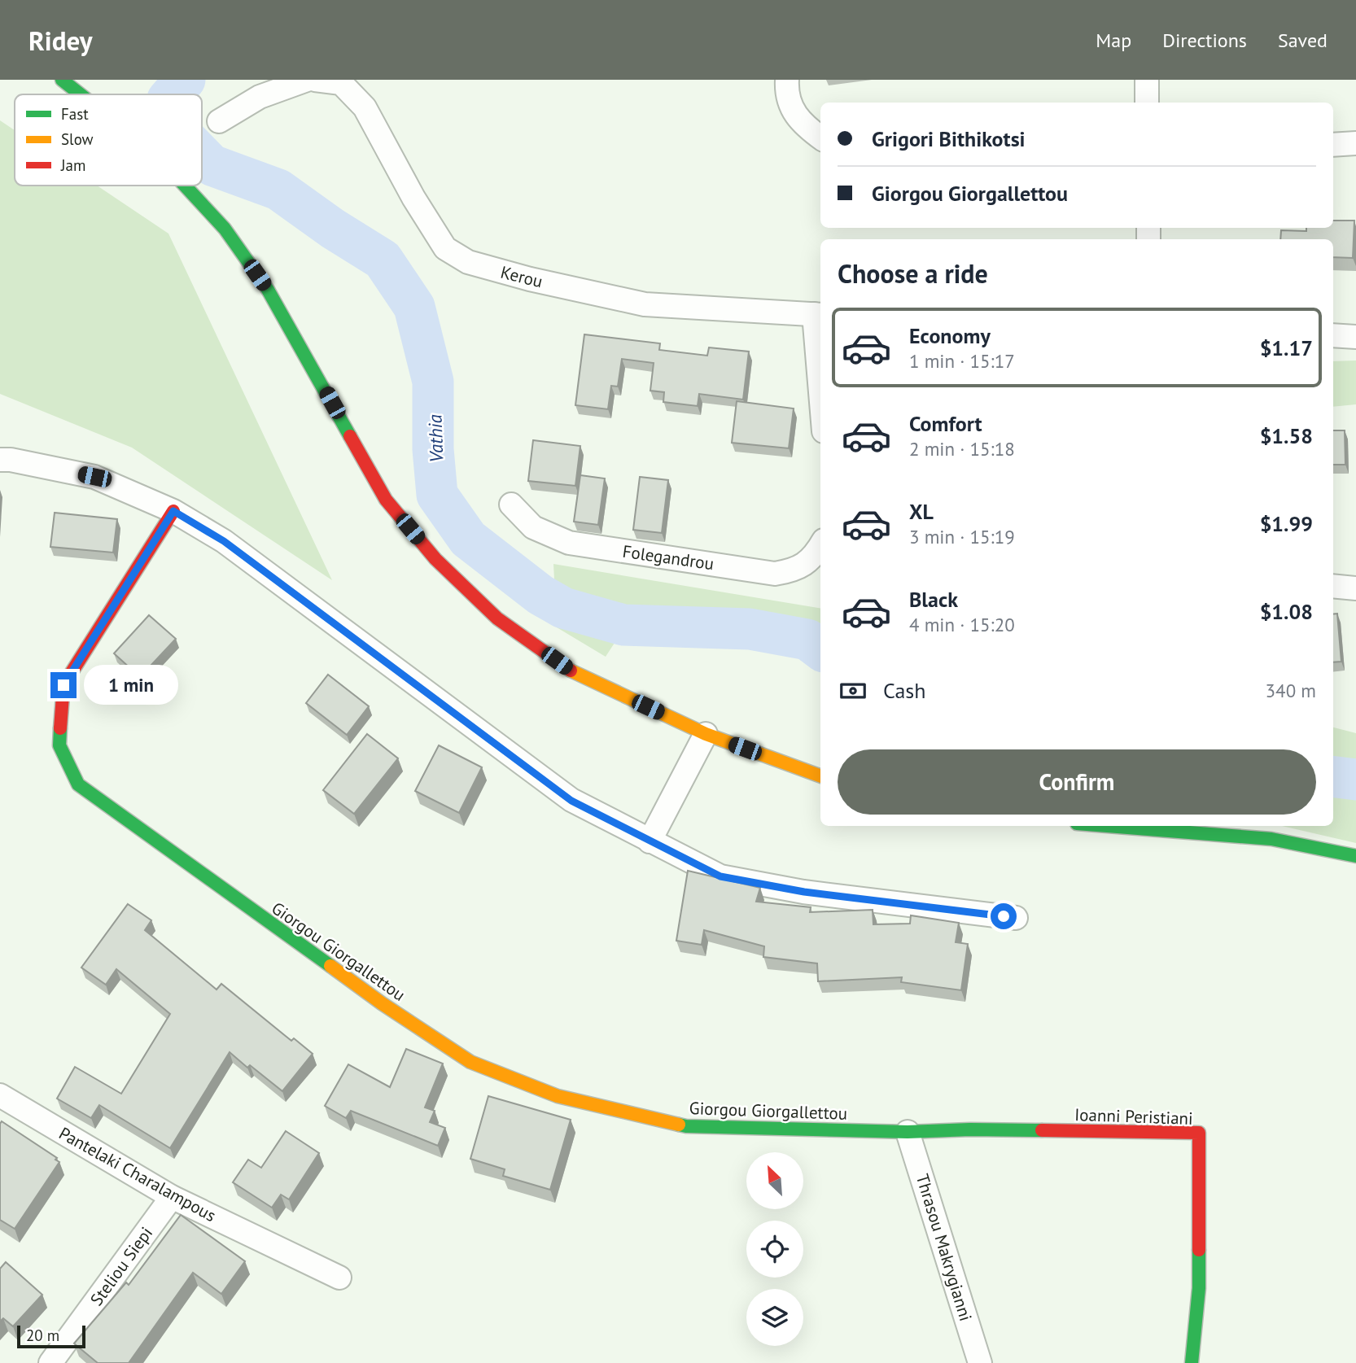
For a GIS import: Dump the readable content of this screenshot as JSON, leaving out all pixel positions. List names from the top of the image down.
{
  "streets": {
    "street": [
      "Kerou",
      "Folegandrou",
      "Giorgou Giorgallettou",
      "Ioanni Peristiani",
      "Pantelaki Charalampous",
      "Thrasou Makrygianni",
      "Steliou Siepi"
    ]
  },
  "crossings": [
    ["Giorgou Giorgallettou", "Ioanni Peristiani"],
    ["Giorgou Giorgallettou", "Thrasou Makrygianni"],
    ["Ioanni Peristiani", "Thrasou Makrygianni"],
    ["Pantelaki Charalampous", "Steliou Siepi"]
  ],
  "water": ["Vathia"],
  "legend": ["Fast", "Slow", "Jam"],
  "scale_bar": "20 m",
  "north": "top left",
  "page": {
    "header": "Ridey",
    "nav": ["Map", "Directions", "Saved"],
    "banner": ["Grigori Bithikotsi", "Giorgou Giorgallettou"],
    "heading": "Choose a ride",
    "list": [
      {
        "name": "Economy",
        "note": "1 min · 15:17",
        "value": "$1.17"
      },
      {
        "name": "Comfort",
        "note": "2 min · 15:18",
        "value": "$1.58"
      },
      {
        "name": "XL",
        "note": "3 min · 15:19",
        "value": "$1.99"
      },
      {
        "name": "Black",
        "note": "4 min · 15:20",
        "value": "$1.08"
      }
    ],
    "pay": ["Cash", "340 m"],
    "bubble": "1 min",
    "buttons": "Confirm",
    "scale": "20 m"
  }
}
